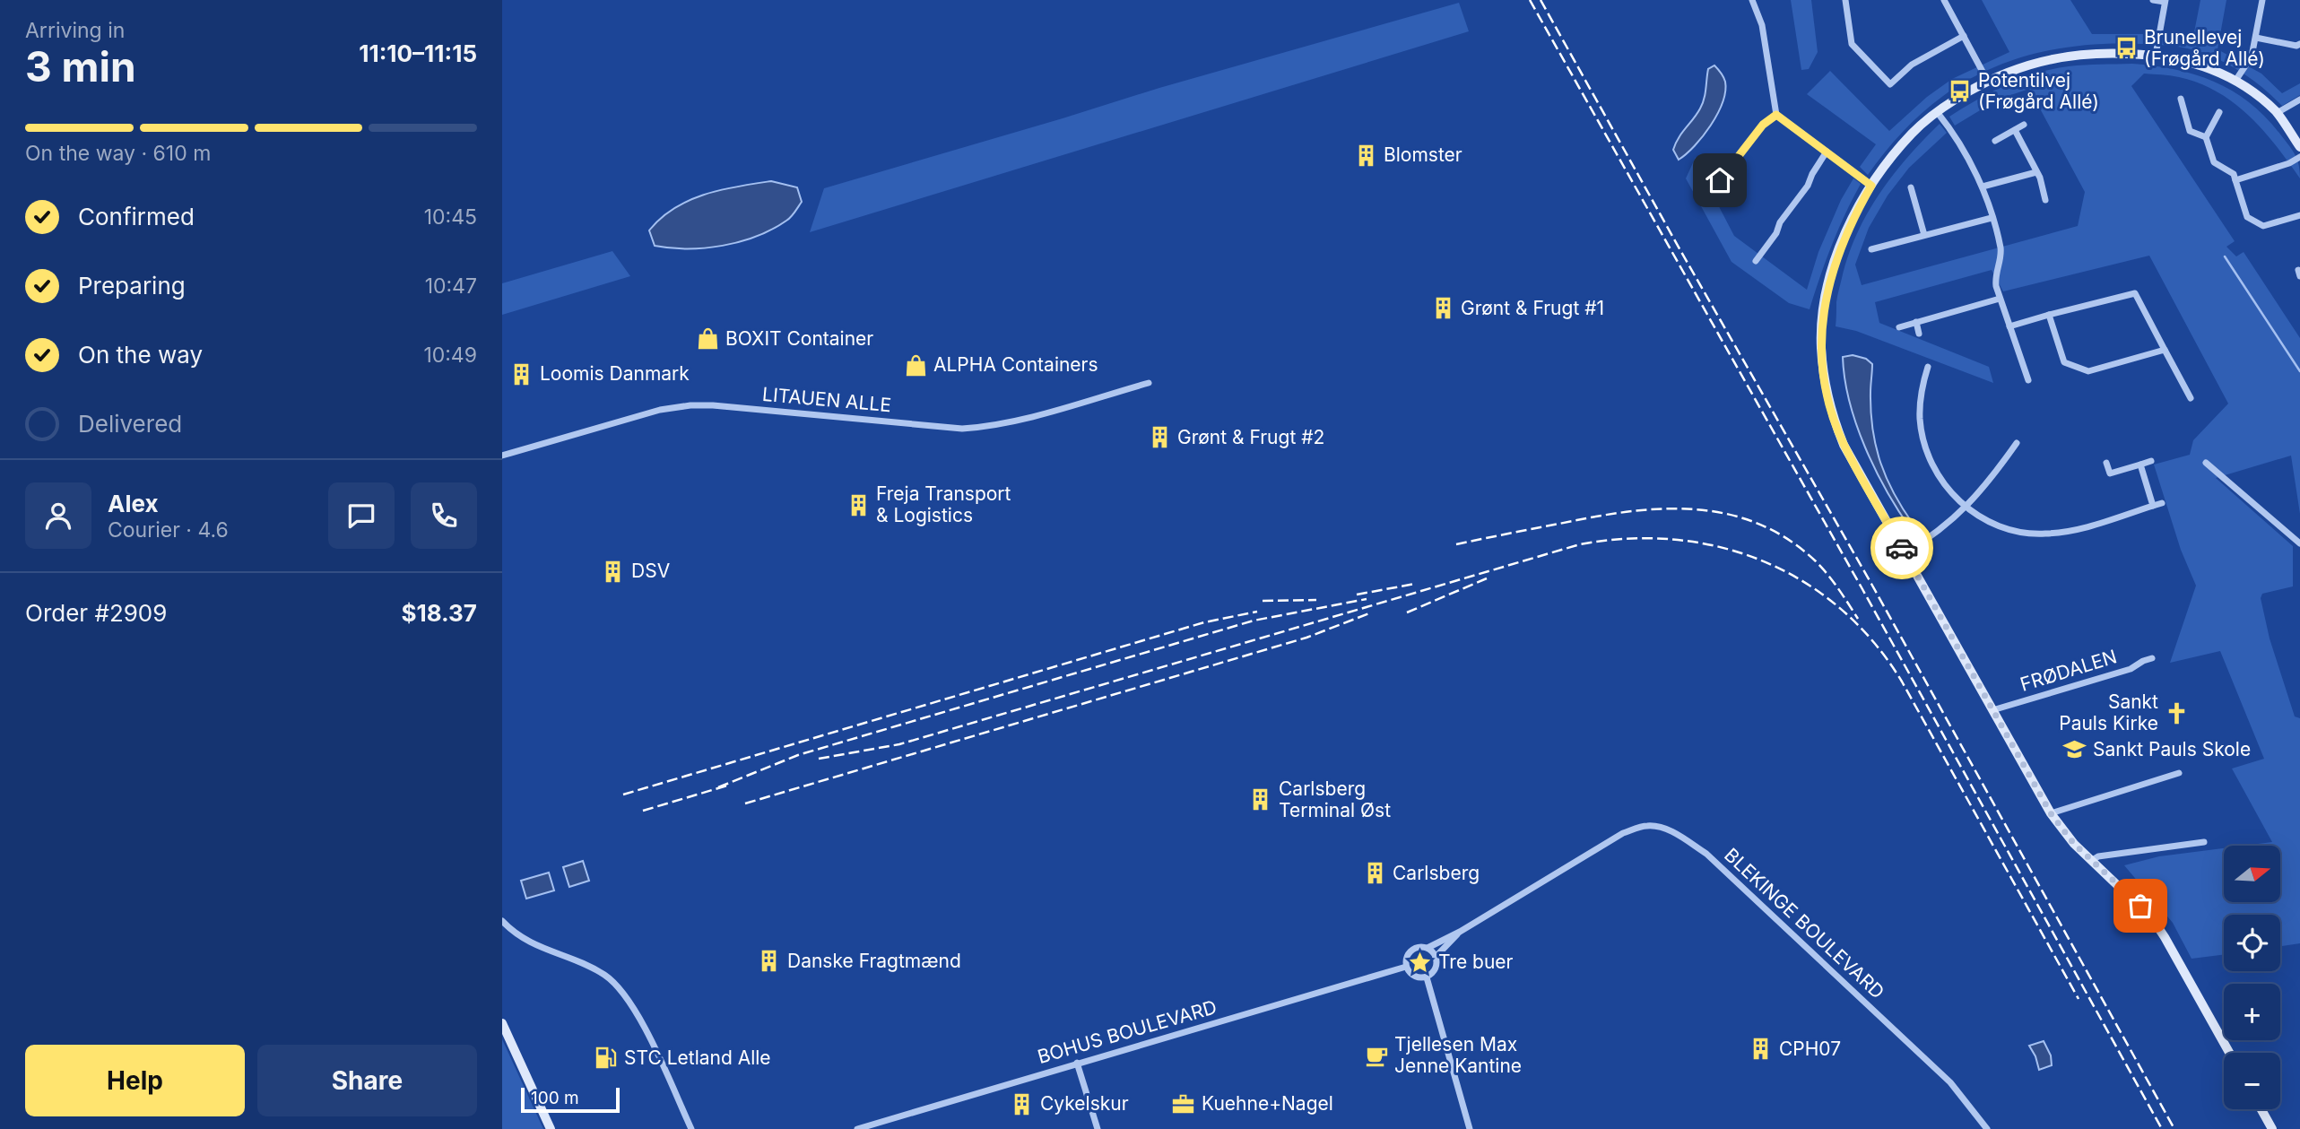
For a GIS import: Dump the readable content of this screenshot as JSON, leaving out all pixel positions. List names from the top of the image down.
{
  "streets": {
    "street": [
      "LITAUEN ALLE",
      "FRØDALEN",
      "BLEKINGE BOULEVARD",
      "BOHUS BOULEVARD"
    ]
  },
  "places": {
    "bus stop": ["Brunellevej (Frøgård Allé)", "Potentilvej (Frøgård Allé)"],
    "building": [
      "Blomster",
      "Grønt & Frugt #1",
      "Loomis Danmark",
      "Grønt & Frugt #2",
      "Freja Transport & Logistics",
      "DSV",
      "Carlsberg Terminal Øst",
      "Carlsberg",
      "Danske Fragtmænd",
      "CPH07",
      "Cykelskur"
    ],
    "shop": ["BOXIT Container", "ALPHA Containers"],
    "church": ["Sankt Pauls Kirke"],
    "school or university": ["Sankt Pauls Skole"],
    "place": ["Tre buer"],
    "cafe": ["Tjellesen Max Jenne Kantine"],
    "fuel station": ["STC Letland Alle"],
    "office": ["Kuehne+Nagel"]
  },
  "scale_bar": "100 m",
  "north": "right",
  "page": {
    "heading": ["3 min", "Arriving in", "11:10–11:15"],
    "panel": [
      "Alex",
      "Courier · 4.6",
      "Order #2909",
      "$18.37"
    ],
    "bar": "On the way · 610 m",
    "list": [
      ["Confirmed", "10:45"],
      ["Preparing", "10:47"],
      ["On the way", "10:49"],
      "Delivered"
    ],
    "map_buttons": ["+", "−"],
    "buttons": ["Help", "Share"],
    "scale": "100 m"
  }
}
